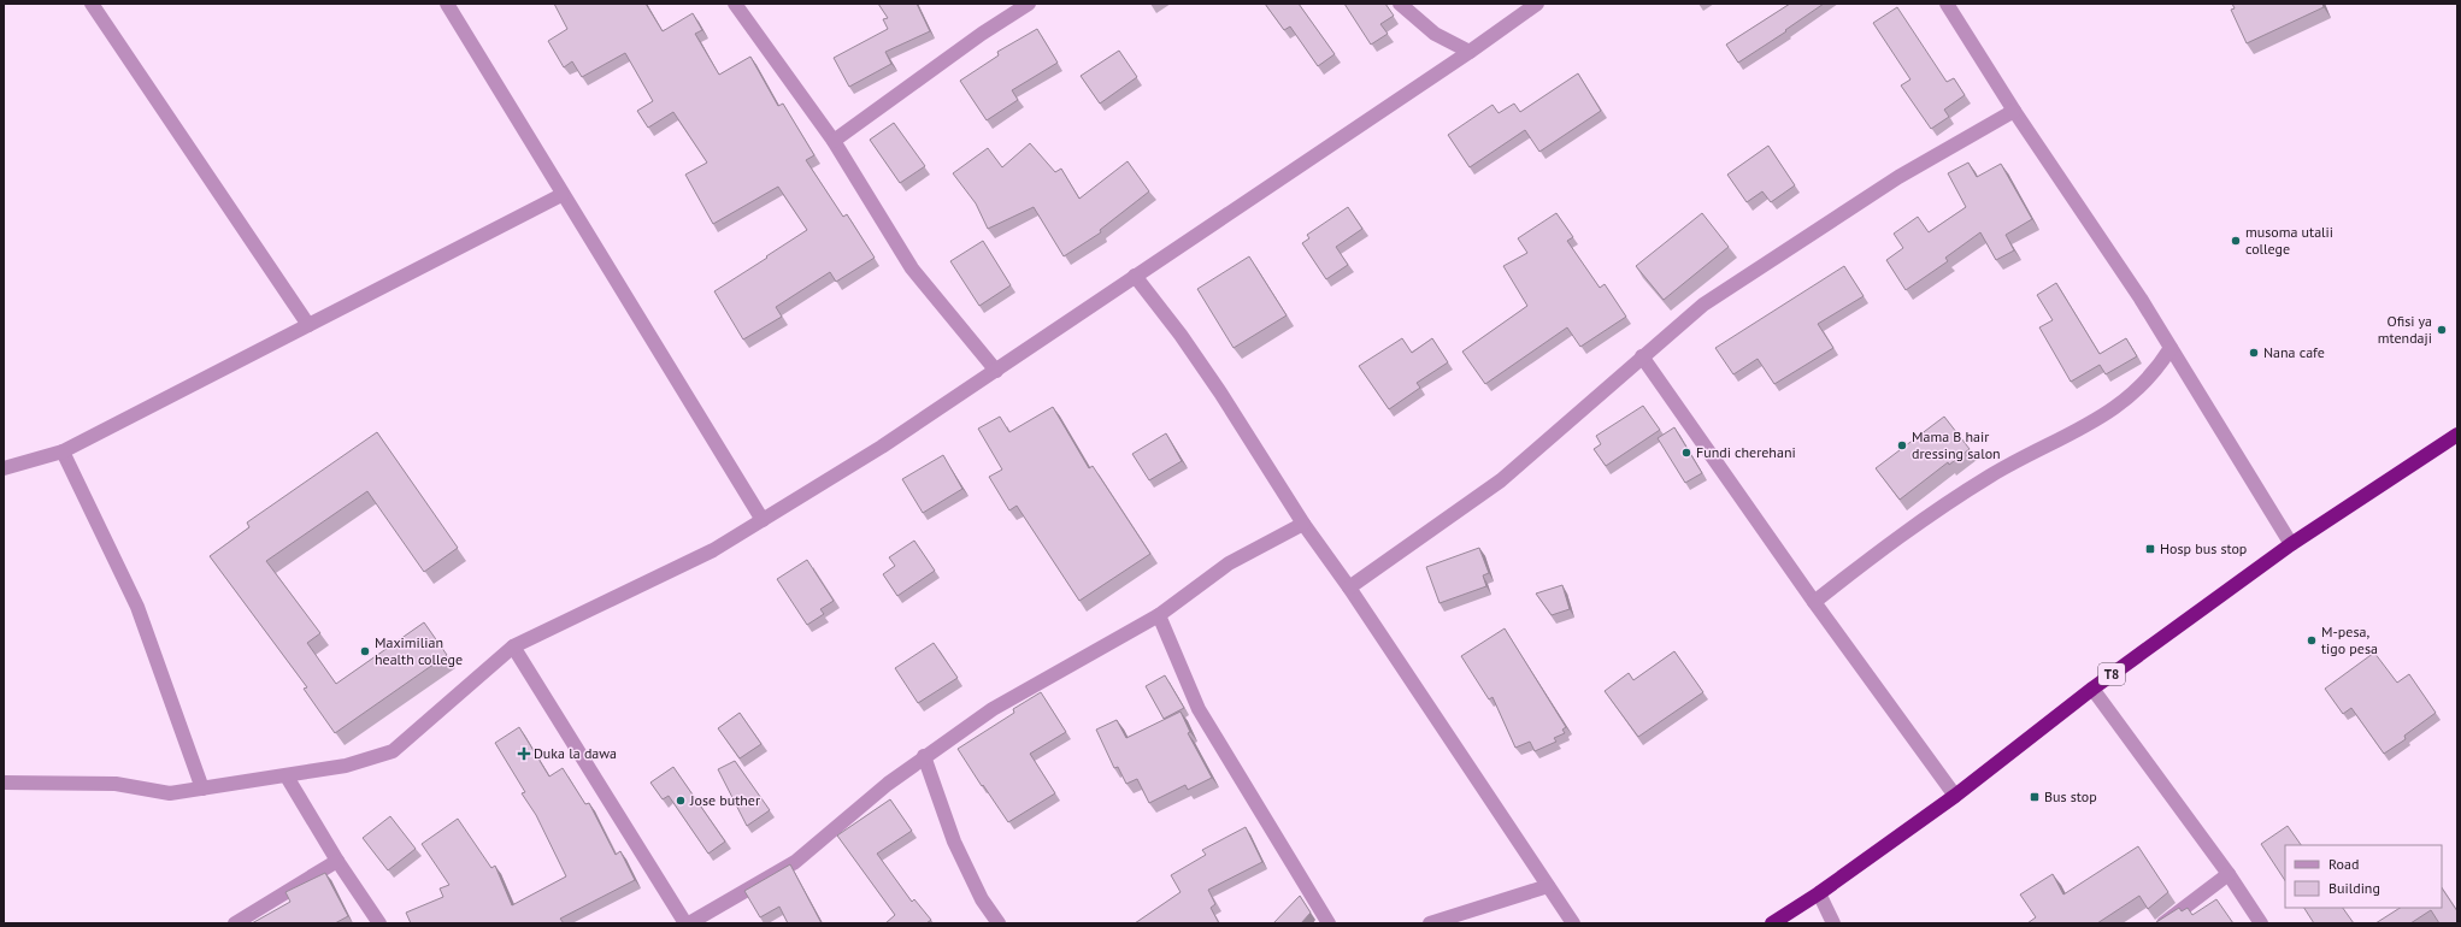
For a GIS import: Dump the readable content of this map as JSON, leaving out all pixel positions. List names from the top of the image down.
{
  "streets": {
    "highway": ["T8"]
  },
  "places": {
    "other": [
      "musoma utalii college",
      "Ofisi ya mtendaji",
      "Nana cafe",
      "Mama B hair dressing salon",
      "Fundi cherehani",
      "M-pesa, tigo pesa",
      "Maximilian health college",
      "Jose buther"
    ],
    "transit": ["Hosp bus stop", "Bus stop"],
    "health": ["Duka la dawa"]
  },
  "legend": ["Road", "Building"]
}
